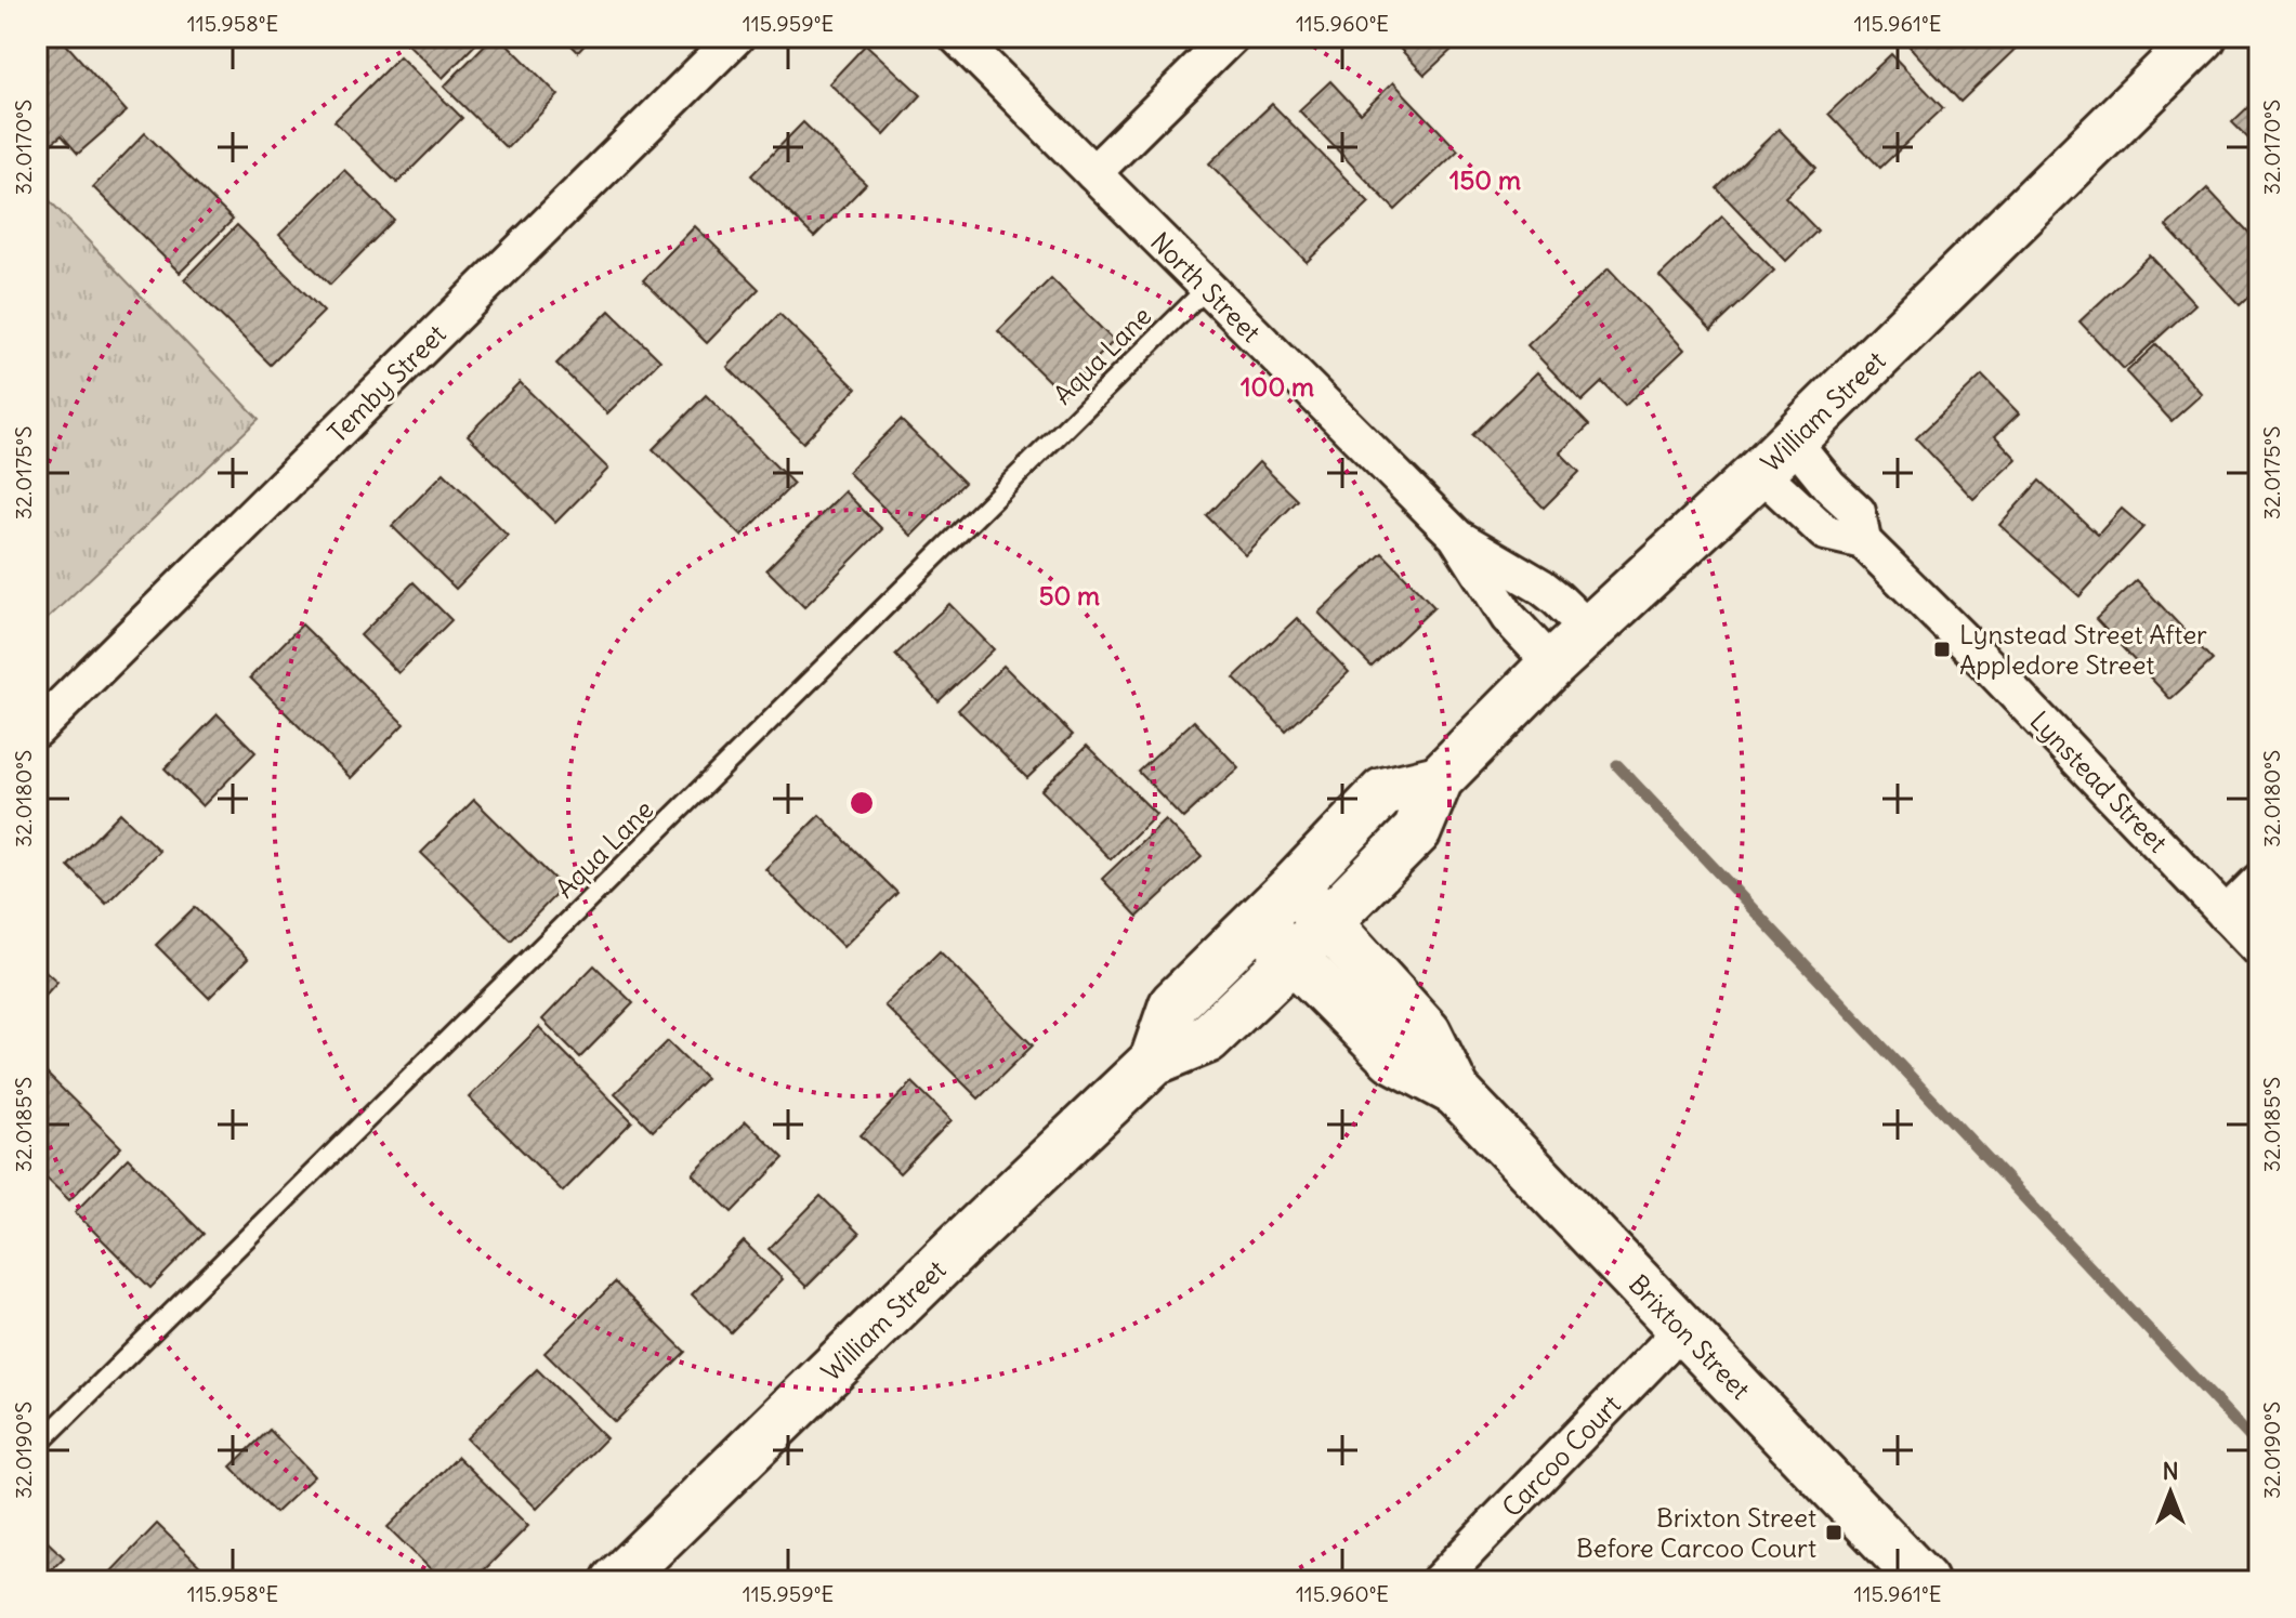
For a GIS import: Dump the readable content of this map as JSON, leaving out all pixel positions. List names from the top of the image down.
{
  "streets": {
    "main road": ["William Street", "Brixton Street"],
    "street": [
      "North Street",
      "Temby Street",
      "Lynstead Street",
      "Carcoo Court"
    ],
    "lane": ["Aqua Lane"]
  },
  "crossings": [
    ["North Street", "Aqua Lane"],
    ["North Street", "William Street"],
    ["William Street", "Lynstead Street"],
    ["William Street", "Brixton Street"],
    ["Brixton Street", "Carcoo Court"]
  ],
  "places": {
    "transit": ["Lynstead Street After Appledore Street", "Brixton Street Before Carcoo Court"]
  },
  "north": "top",
  "coordinates": [
    "115.958°E",
    "115.959°E",
    "115.960°E",
    "115.961°E",
    "32.0170°S",
    "32.0175°S",
    "32.0180°S",
    "32.0185°S",
    "32.0190°S"
  ],
  "rings": ["150 m", "100 m", "50 m"]
}
